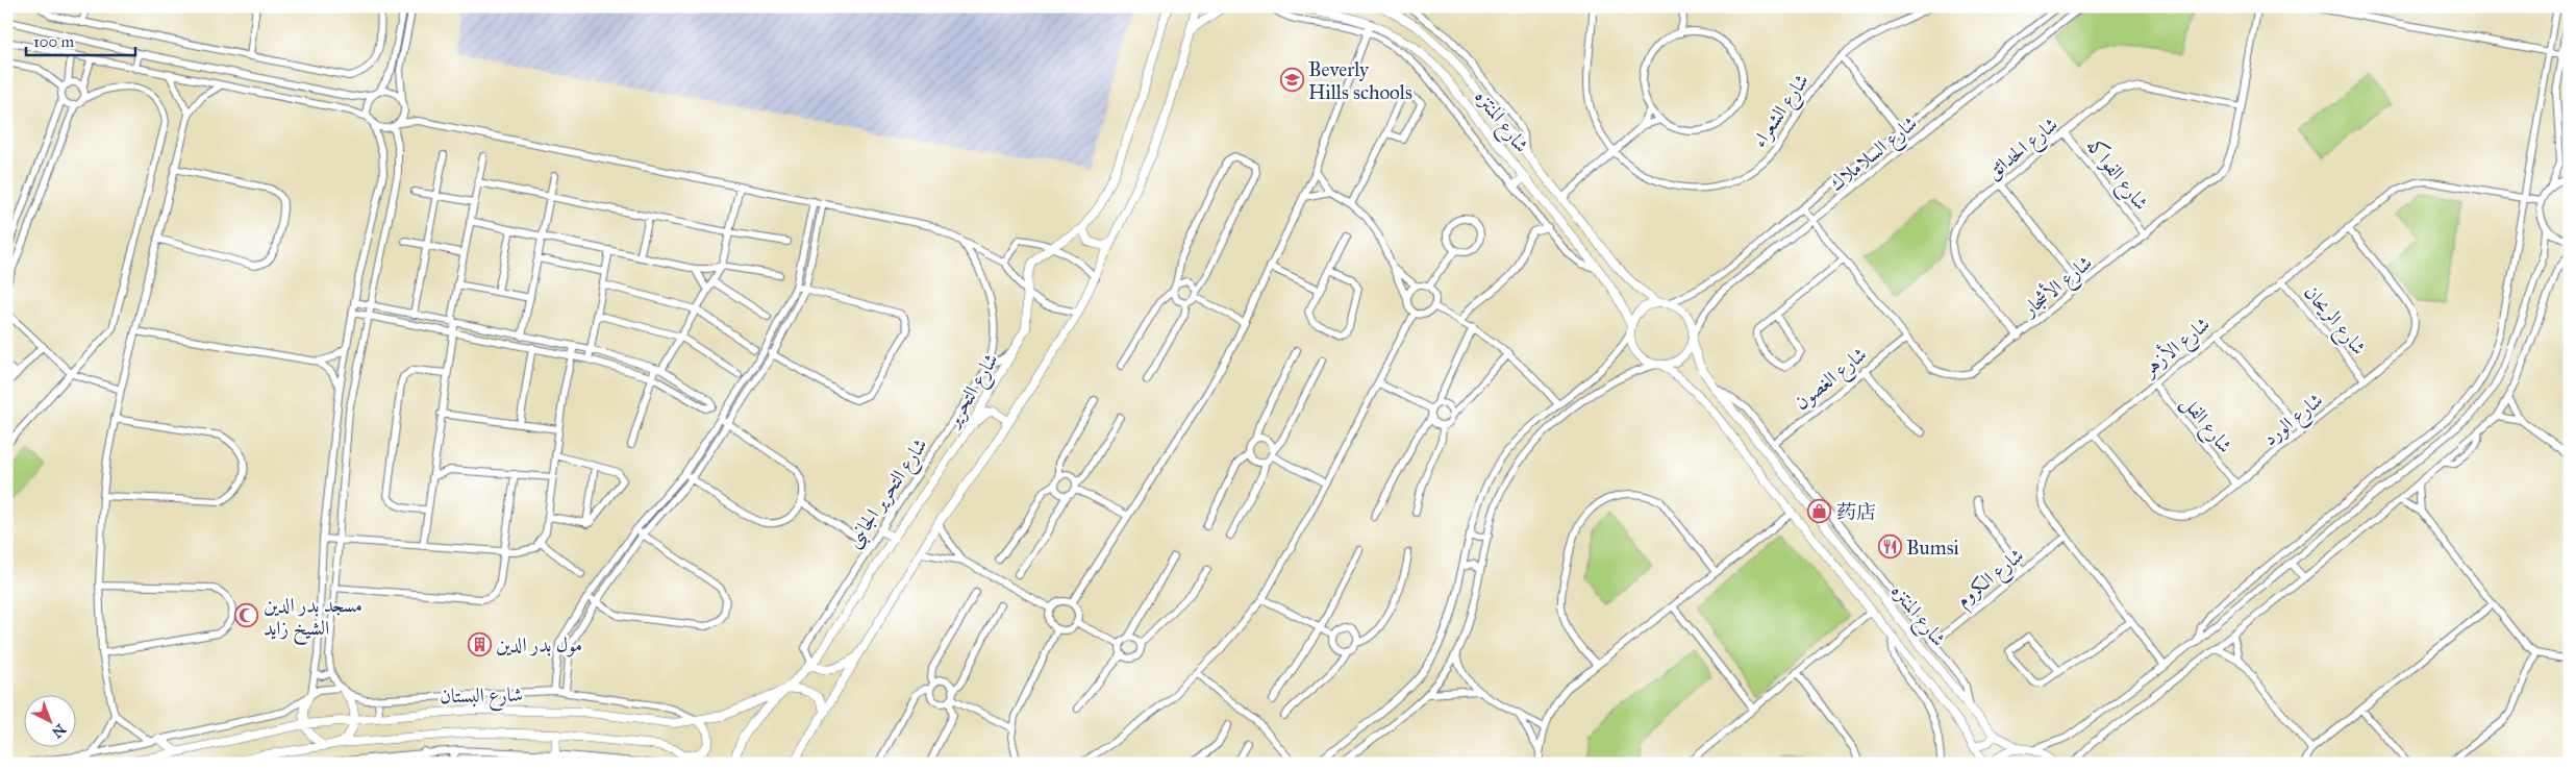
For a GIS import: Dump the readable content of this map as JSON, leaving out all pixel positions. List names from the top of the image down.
{
  "streets": {
    "street": [
      "شارع الشعراء",
      "شارع المنتزه",
      "شارع الحدائق",
      "شارع السلاملاك",
      "شارع الفواكه",
      "شارع الأشجار",
      "شارع الريحان",
      "شارع الأزهر",
      "شارع الغصون",
      "شارع التحرير",
      "شارع الورد",
      "شارع الفل",
      "شارع التحرير الجانبى",
      "شارع الكروم",
      "شارع البستان"
    ]
  },
  "crossings": [
    ["شارع المنتزه", "شارع السلاملاك"],
    ["شارع الحدائق", "شارع الفواكه"],
    ["شارع الحدائق", "شارع الأشجار"],
    ["شارع السلاملاك", "شارع الأشجار"],
    ["شارع الفواكه", "شارع الأشجار"],
    ["شارع الأشجار", "شارع الغصون"],
    ["شارع الريحان", "شارع الأزهر"],
    ["شارع الريحان", "شارع الورد"],
    ["شارع الأزهر", "شارع الورد"],
    ["شارع الأزهر", "شارع الفل"],
    ["شارع الأزهر", "شارع الكروم"],
    ["شارع التحرير", "شارع التحرير الجانبى"],
    ["شارع التحرير", "شارع البستان"],
    ["شارع الورد", "شارع الفل"]
  ],
  "places": {
    "school or university": ["Beverly Hills schools"],
    "shop": ["药店"],
    "restaurant": ["Bumsi"],
    "mosque": ["مسجد بدر الدين الشيخ زايد"],
    "building": ["مول بدر الدين"]
  },
  "scale_bar": "100 m",
  "north": "bottom right"
}
